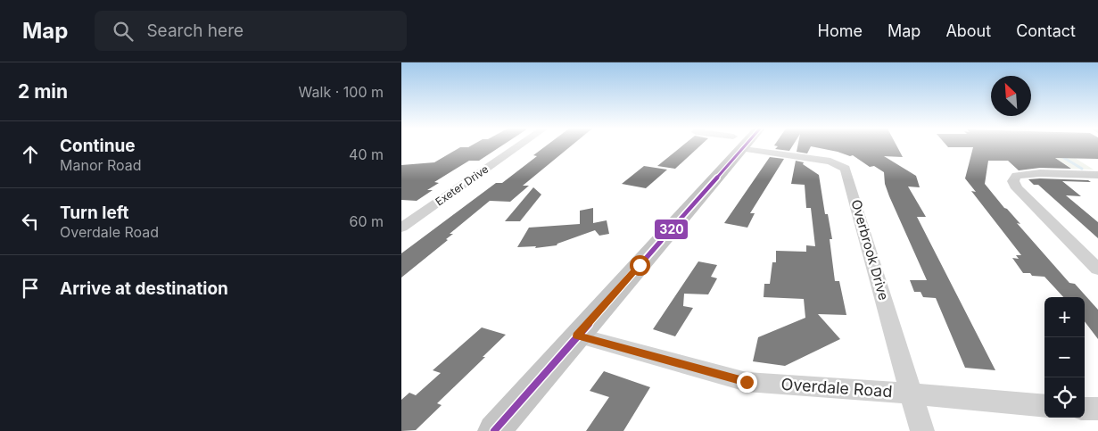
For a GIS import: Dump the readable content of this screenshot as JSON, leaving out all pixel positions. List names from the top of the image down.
{
  "streets": {
    "street": ["Exeter Drive", "Overbrook Drive", "Overdale Road"]
  },
  "crossings": [
    ["Overbrook Drive", "Overdale Road"]
  ],
  "lines": ["transit line 320"],
  "north": "top left",
  "page": {
    "header": "Map",
    "search": "Search here",
    "nav": [
      "Home",
      "Map",
      "About",
      "Contact"
    ],
    "heading": ["2 min", "Walk · 100 m"],
    "list": [
      ["Continue", "Manor Road", "40 m"],
      ["Turn left", "Overdale Road", "60 m"],
      "Arrive at destination"
    ],
    "map_buttons": ["+", "−"]
  }
}
